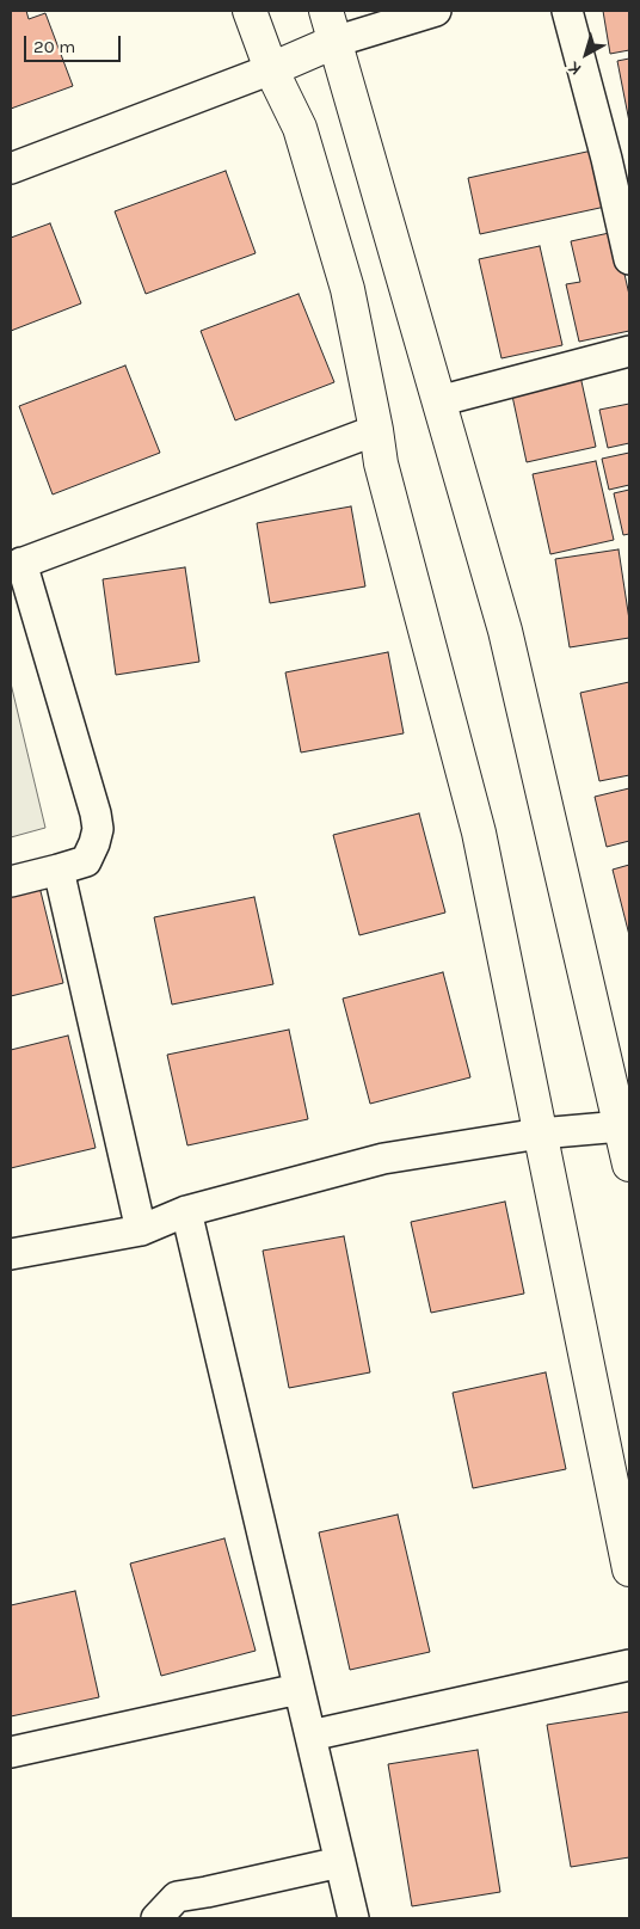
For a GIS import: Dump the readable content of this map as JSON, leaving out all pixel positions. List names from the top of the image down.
{
  "scale_bar": "20 m",
  "north": "bottom left"
}
